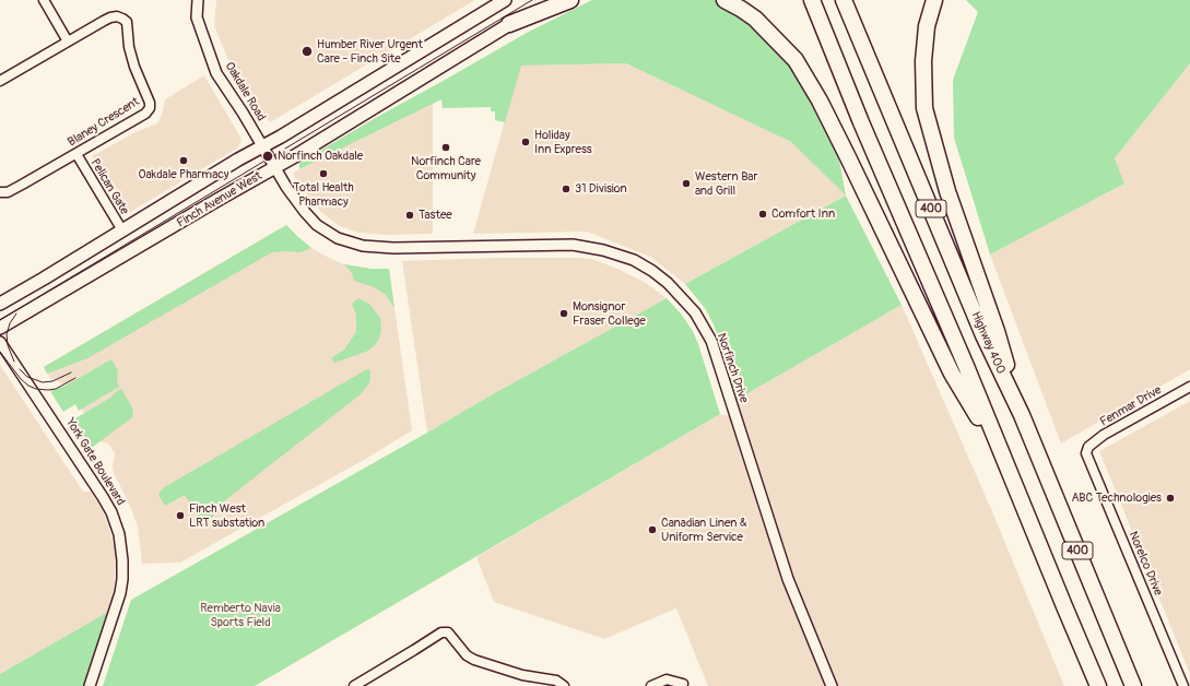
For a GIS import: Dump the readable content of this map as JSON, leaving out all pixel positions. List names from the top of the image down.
{
  "streets": {
    "highway": ["400", "Highway 400"],
    "main road": ["Finch Avenue West"],
    "street": [
      "Oakdale Road",
      "Blaney Crescent",
      "Pelican Gate",
      "Norfinch Drive",
      "Fenmar Drive",
      "York Gate Boulevard",
      "Norelco Drive"
    ]
  },
  "crossings": [
    ["Oakdale Road", "Finch Avenue West"],
    ["Oakdale Road", "Norfinch Drive"],
    ["Blaney Crescent", "Pelican Gate"],
    ["Pelican Gate", "Finch Avenue West"],
    ["Finch Avenue West", "Norfinch Drive"],
    ["Fenmar Drive", "Norelco Drive"]
  ],
  "parks": ["Remberto Navia Sports Field"],
  "places": [
    "Humber River Urgent Care - Finch Site",
    "Holiday Inn Express",
    "Norfinch Care Community",
    "Norfinch Oakdale",
    "Oakdale Pharmacy",
    "Total Health Pharmacy",
    "Western Bar and Grill",
    "31 Division",
    "Comfort Inn",
    "Tastee",
    "Monsignor Fraser College",
    "ABC Technologies",
    "Finch West LRT substation",
    "Canadian Linen & Uniform Service"
  ]
}
